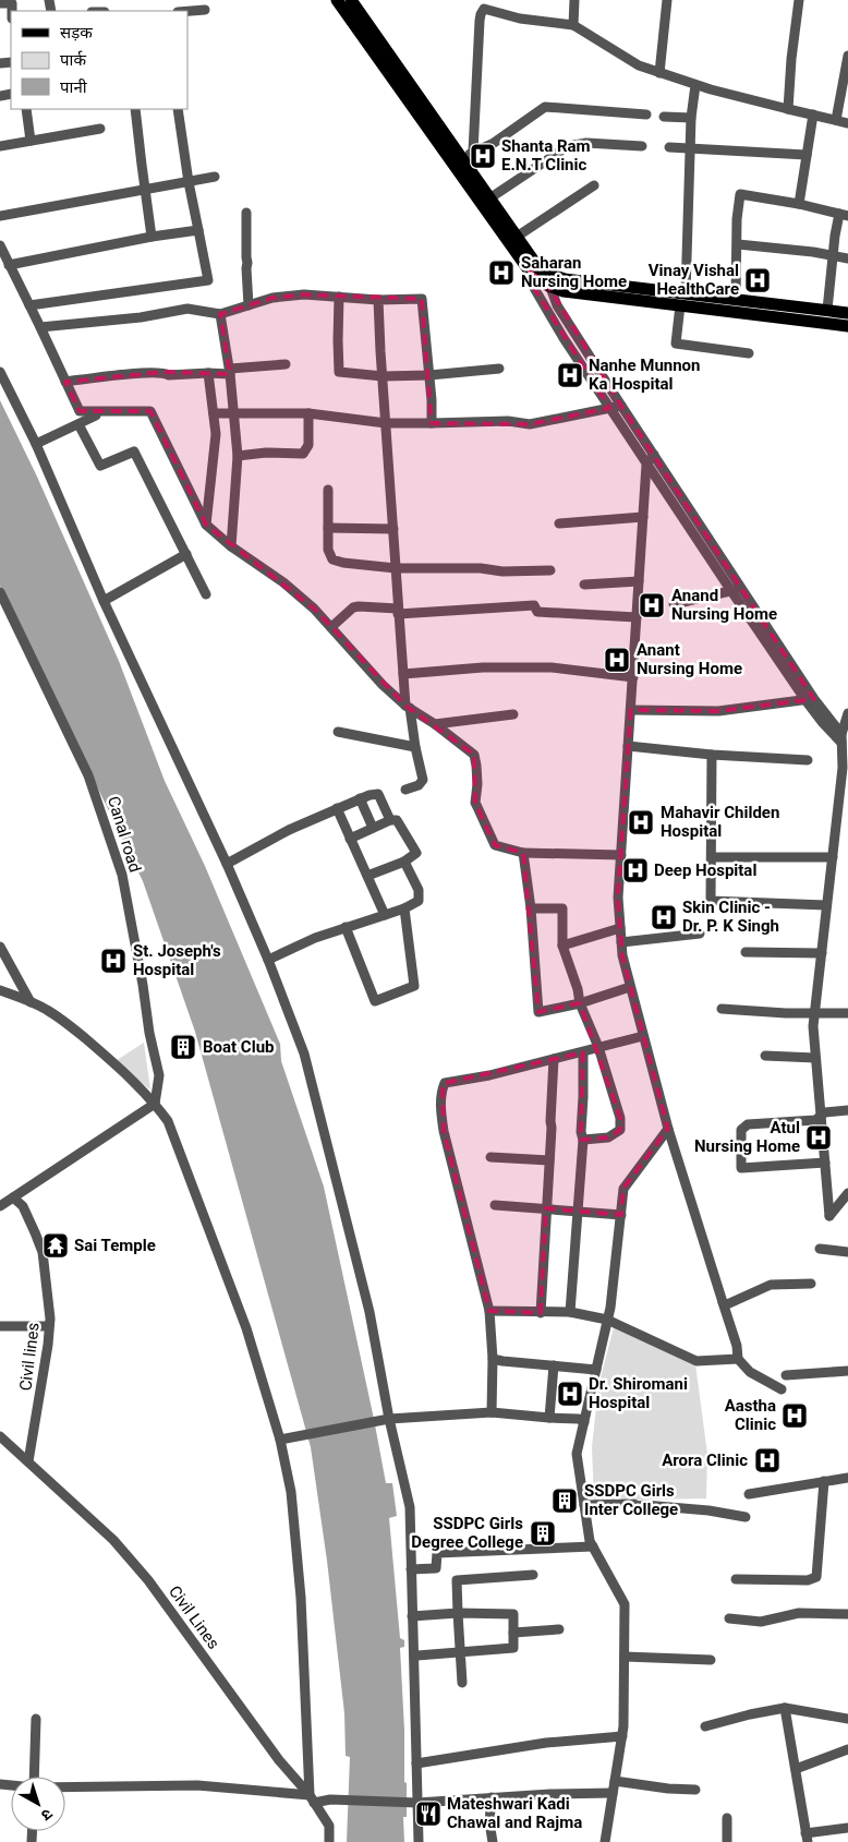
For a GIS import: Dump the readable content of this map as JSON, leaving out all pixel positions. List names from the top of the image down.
{
  "streets": {
    "street": ["Canal road", "Civil lines", "Civil Lines"]
  },
  "crossings": [
    ["Civil lines", "Civil Lines"]
  ],
  "places": {
    "hospital": [
      "Shanta Ram E.N.T Clinic",
      "Saharan Nursing Home",
      "Vinay Vishal HealthCare",
      "Nanhe Munnon Ka Hospital",
      "Anand Nursing Home",
      "Anant Nursing Home",
      "Mahavir Childen Hospital",
      "Deep Hospital",
      "Skin Clinic - Dr. P. K Singh",
      "St. Joseph's Hospital",
      "Atul Nursing Home",
      "Dr. Shiromani Hospital",
      "Aastha Clinic",
      "Arora Clinic"
    ],
    "building": ["Boat Club", "SSDPC Girls Inter College", "SSDPC Girls Degree College"],
    "temple": ["Sai Temple"],
    "restaurant": ["Mateshwari Kadi Chawal and Rajma"]
  },
  "legend": ["सड़क", "पार्क", "पानी"],
  "north": "bottom right"
}
